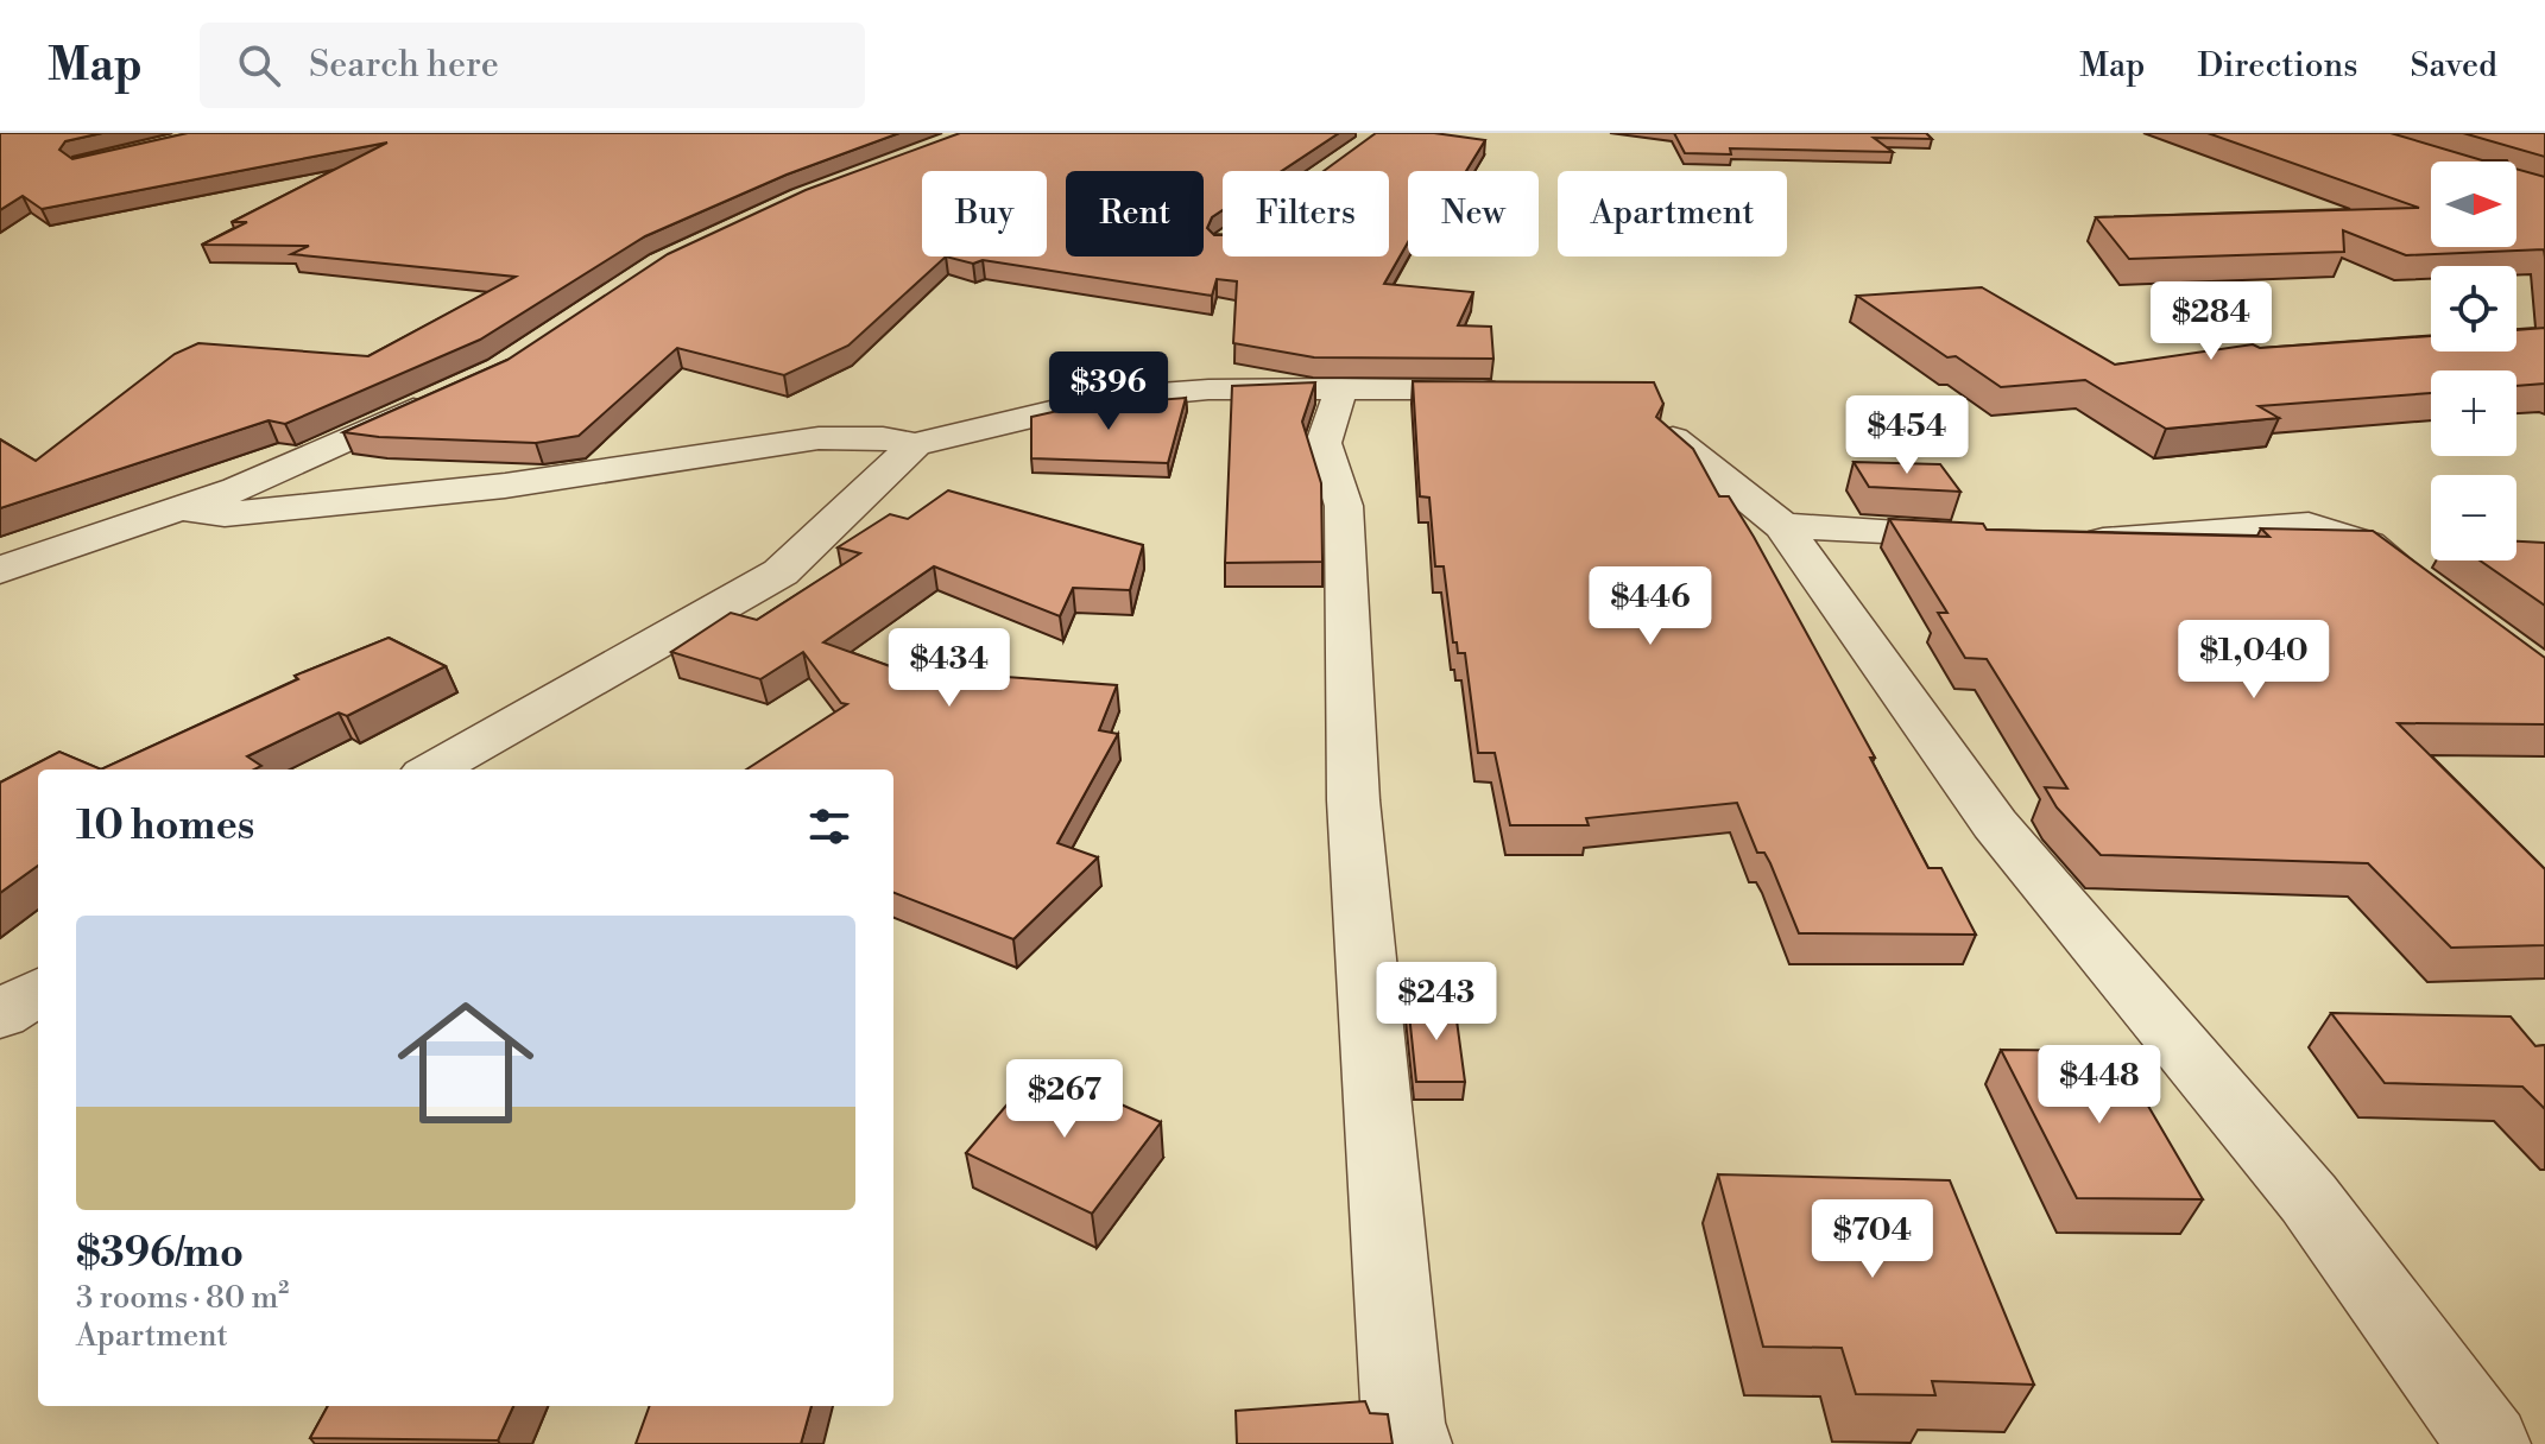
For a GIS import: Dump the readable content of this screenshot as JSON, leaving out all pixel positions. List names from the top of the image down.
{
  "north": "right",
  "page": {
    "header": "Map",
    "search": "Search here",
    "nav": ["Map", "Directions", "Saved"],
    "map_buttons": ["+", "−"],
    "chip": [
      "Buy",
      "Rent",
      "Filters",
      "New",
      "Apartment"
    ],
    "price": [
      "$284",
      "$396",
      "$454",
      "$446",
      "$1,040",
      "$434",
      "$243",
      "$448",
      "$267",
      "$704"
    ],
    "heading": "10 homes",
    "list": [
      {
        "name": "$396/mo",
        "note": "3 rooms · 80 m² · Apartment"
      }
    ]
  }
}
